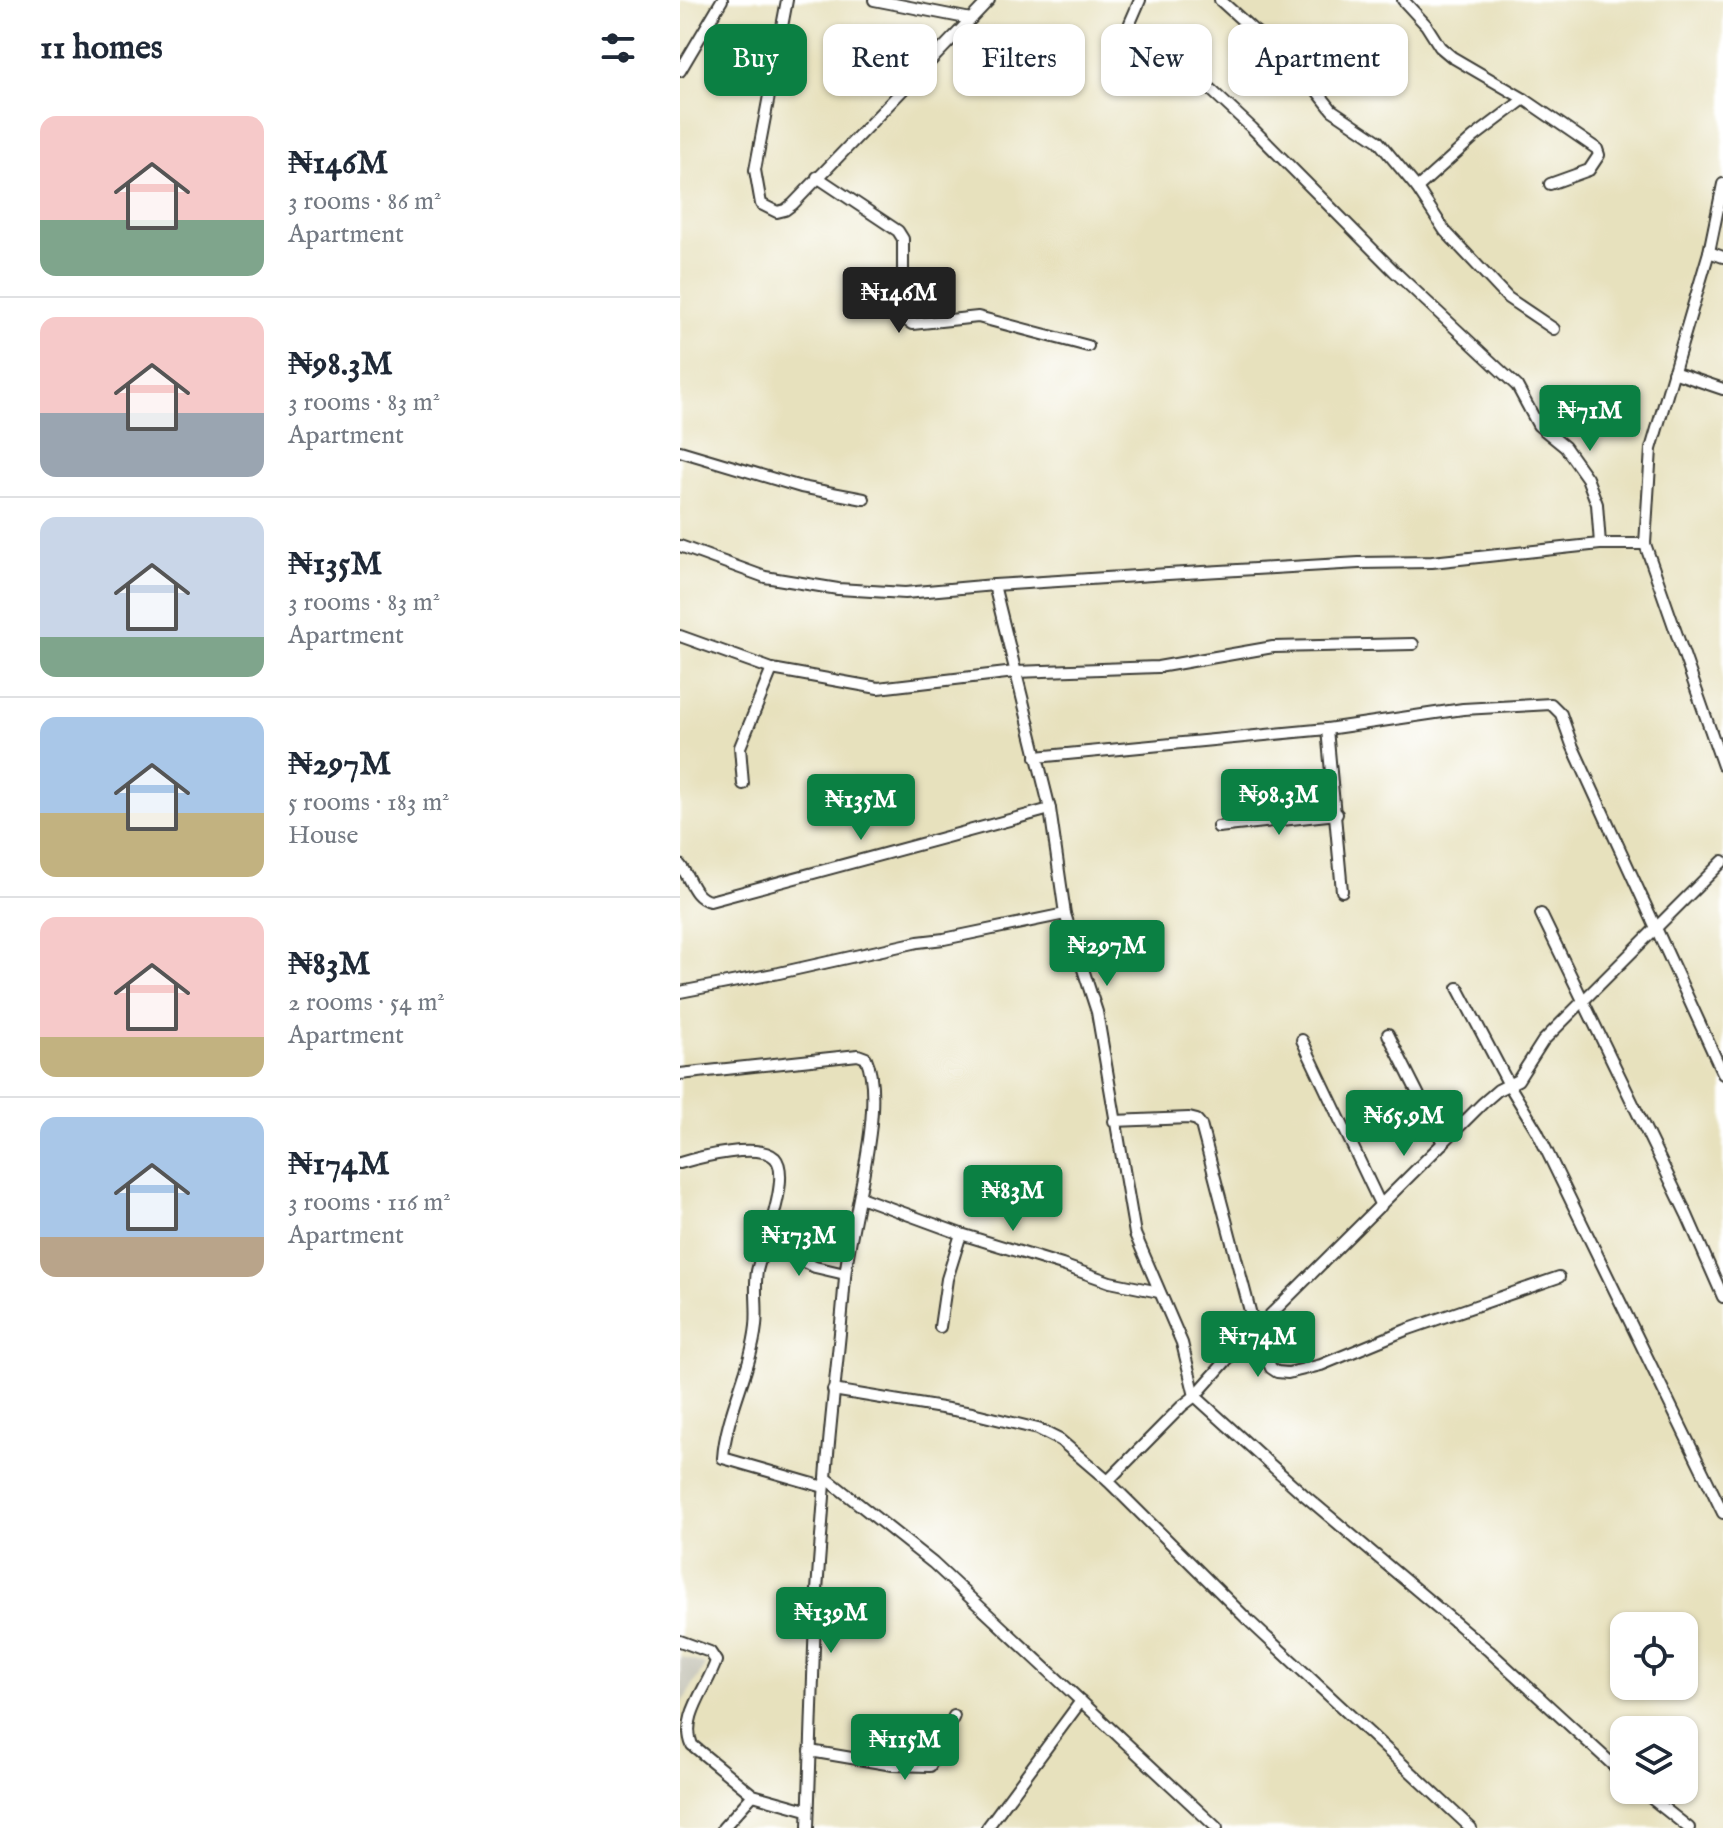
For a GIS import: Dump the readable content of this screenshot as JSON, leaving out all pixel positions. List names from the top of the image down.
{
  "page": {
    "heading": "11 homes",
    "chip": [
      "Buy",
      "Rent",
      "Filters",
      "New",
      "Apartment"
    ],
    "list": [
      {
        "name": "₦146M",
        "note": "3 rooms · 86 m² · Apartment"
      },
      {
        "name": "₦98.3M",
        "note": "3 rooms · 83 m² · Apartment"
      },
      {
        "name": "₦135M",
        "note": "3 rooms · 83 m² · Apartment"
      },
      {
        "name": "₦297M",
        "note": "5 rooms · 183 m² · House"
      },
      {
        "name": "₦83M",
        "note": "2 rooms · 54 m² · Apartment"
      },
      {
        "name": "₦174M",
        "note": "3 rooms · 116 m² · Apartment"
      }
    ],
    "price": [
      "₦146M",
      "₦71M",
      "₦98.3M",
      "₦135M",
      "₦297M",
      "₦65.9M",
      "₦83M",
      "₦173M",
      "₦174M",
      "₦139M",
      "₦115M"
    ]
  }
}
